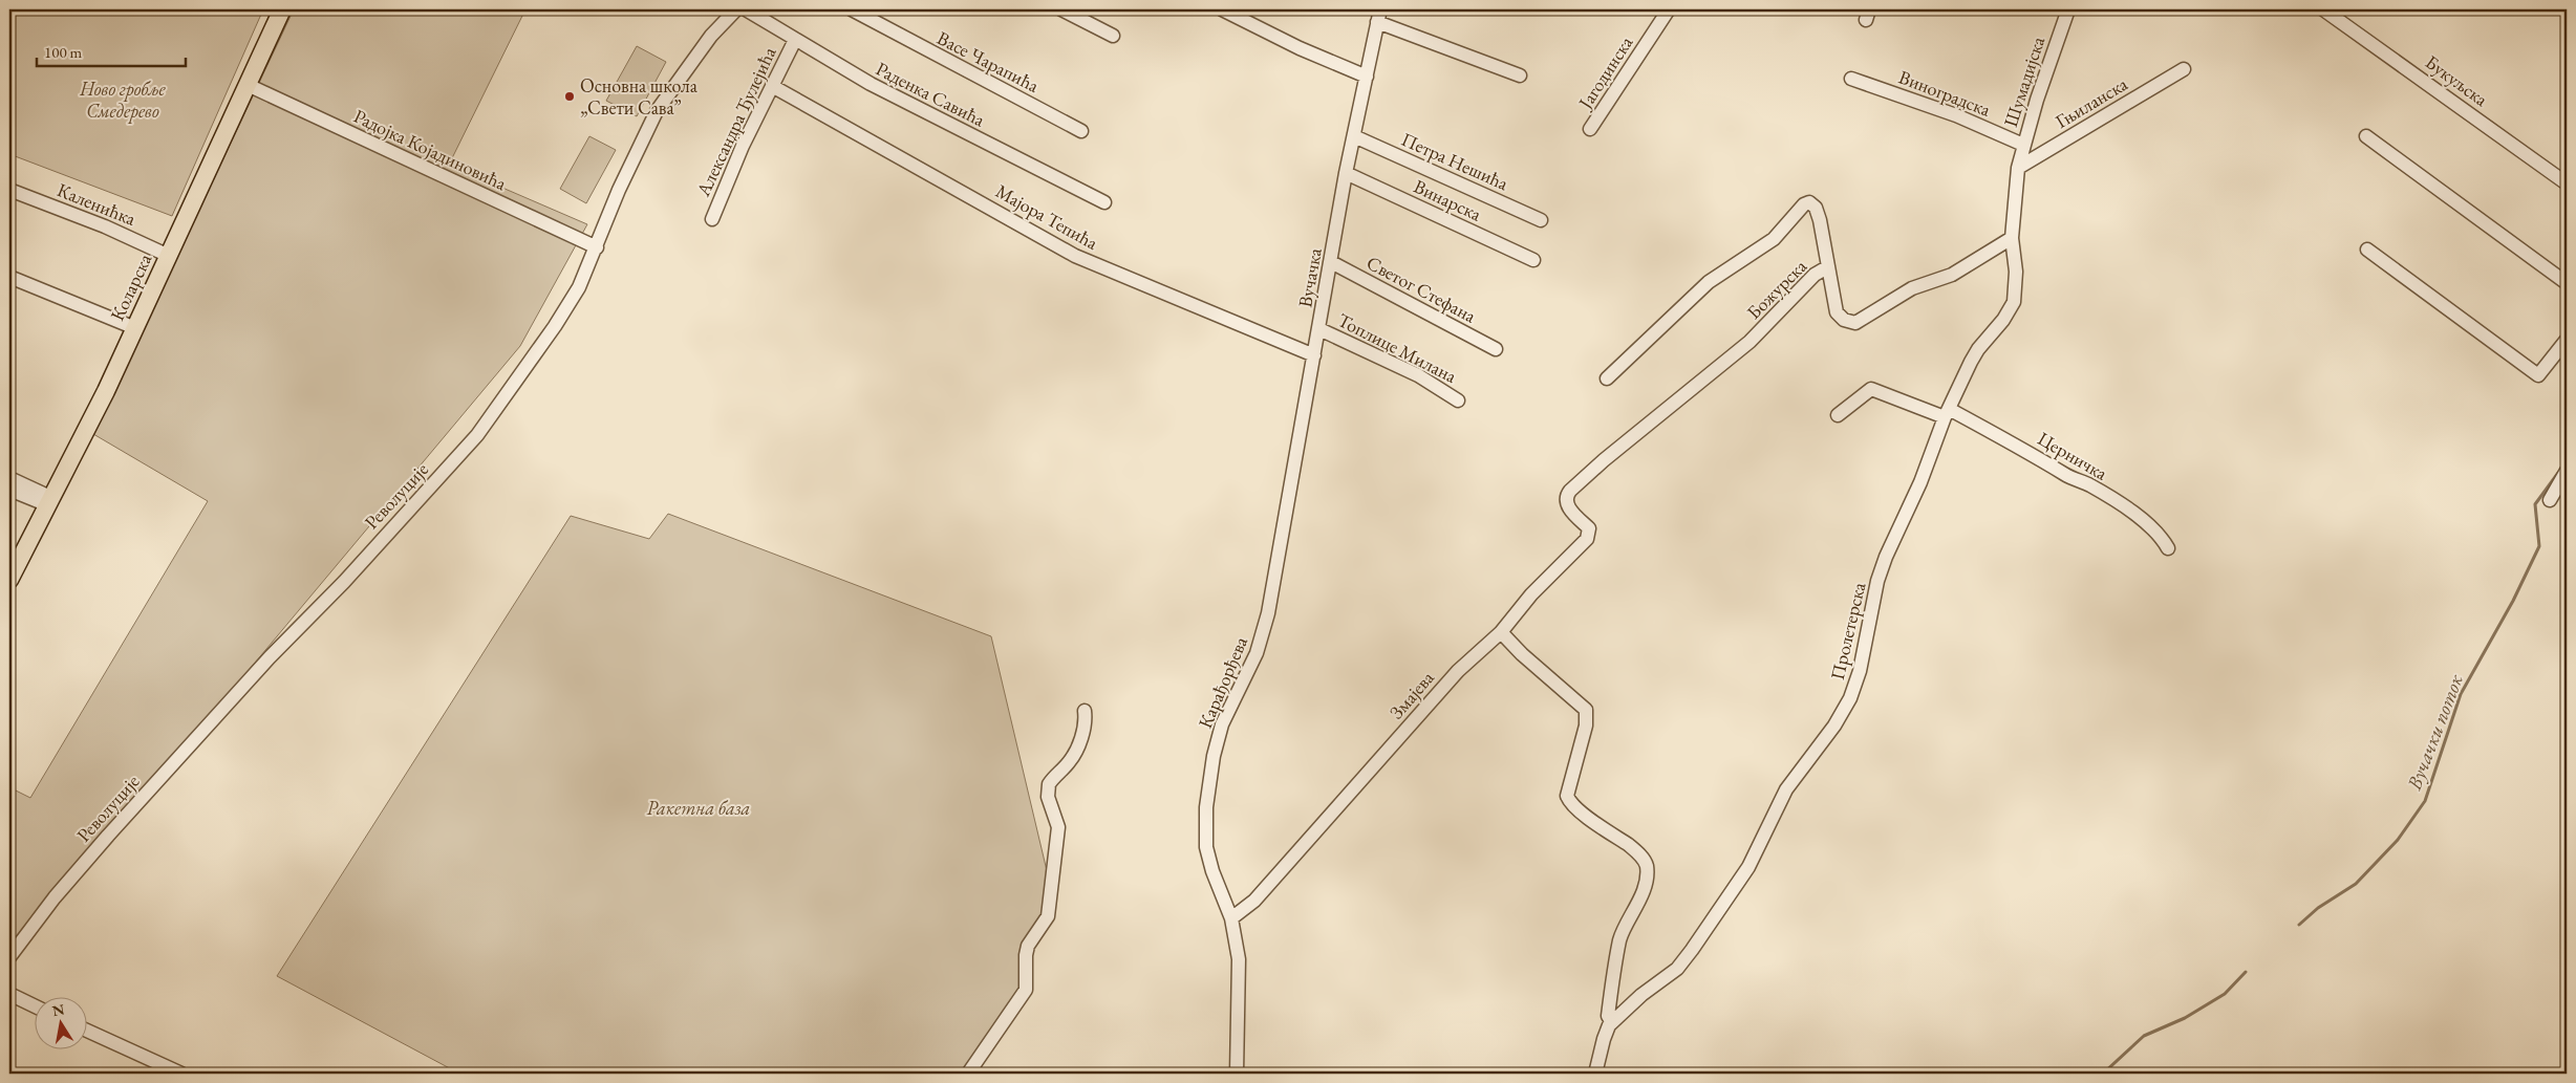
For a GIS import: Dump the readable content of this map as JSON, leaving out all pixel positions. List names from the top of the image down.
{
  "streets": {
    "main road": ["Коларска"],
    "street": [
      "Васе Чарапића",
      "Јагодинска",
      "Букуљска",
      "Шумадијска",
      "Виноградска",
      "Раденка Савића",
      "Гњиланска",
      "Александра Ђулејића",
      "Радојка Којадиновића",
      "Петра Нешића",
      "Винарска",
      "Каленићка",
      "Мајора Тепића",
      "Вучачка",
      "Светог Стефана",
      "Божурска",
      "Топлице Милана",
      "Церничка",
      "Револуције",
      "Пролетерска",
      "Карађорђева",
      "Змајева"
    ]
  },
  "crossings": [
    ["Шумадијска", "Виноградска"],
    ["Шумадијска", "Гњиланска"],
    ["Шумадијска", "Пролетерска"],
    ["Раденка Савића", "Александра Ђулејића"],
    ["Раденка Савића", "Револуције"],
    ["Гњиланска", "Пролетерска"],
    ["Александра Ђулејића", "Мајора Тепића"],
    ["Радојка Којадиновића", "Коларска"],
    ["Радојка Којадиновића", "Револуције"],
    ["Петра Нешића", "Вучачка"],
    ["Винарска", "Вучачка"],
    ["Каленићка", "Коларска"],
    ["Мајора Тепића", "Вучачка"],
    ["Вучачка", "Светог Стефана"],
    ["Вучачка", "Топлице Милана"],
    ["Вучачка", "Карађорђева"],
    ["Божурска", "Змајева"],
    ["Церничка", "Пролетерска"],
    ["Карађорђева", "Змајева"]
  ],
  "water": ["Вучачки поток"],
  "parks": ["Ново гробље Смедерево", "Ракетна база"],
  "places": ["Основна школа „Свети Сава”"],
  "scale_bar": "100 m",
  "north": "top"
}
